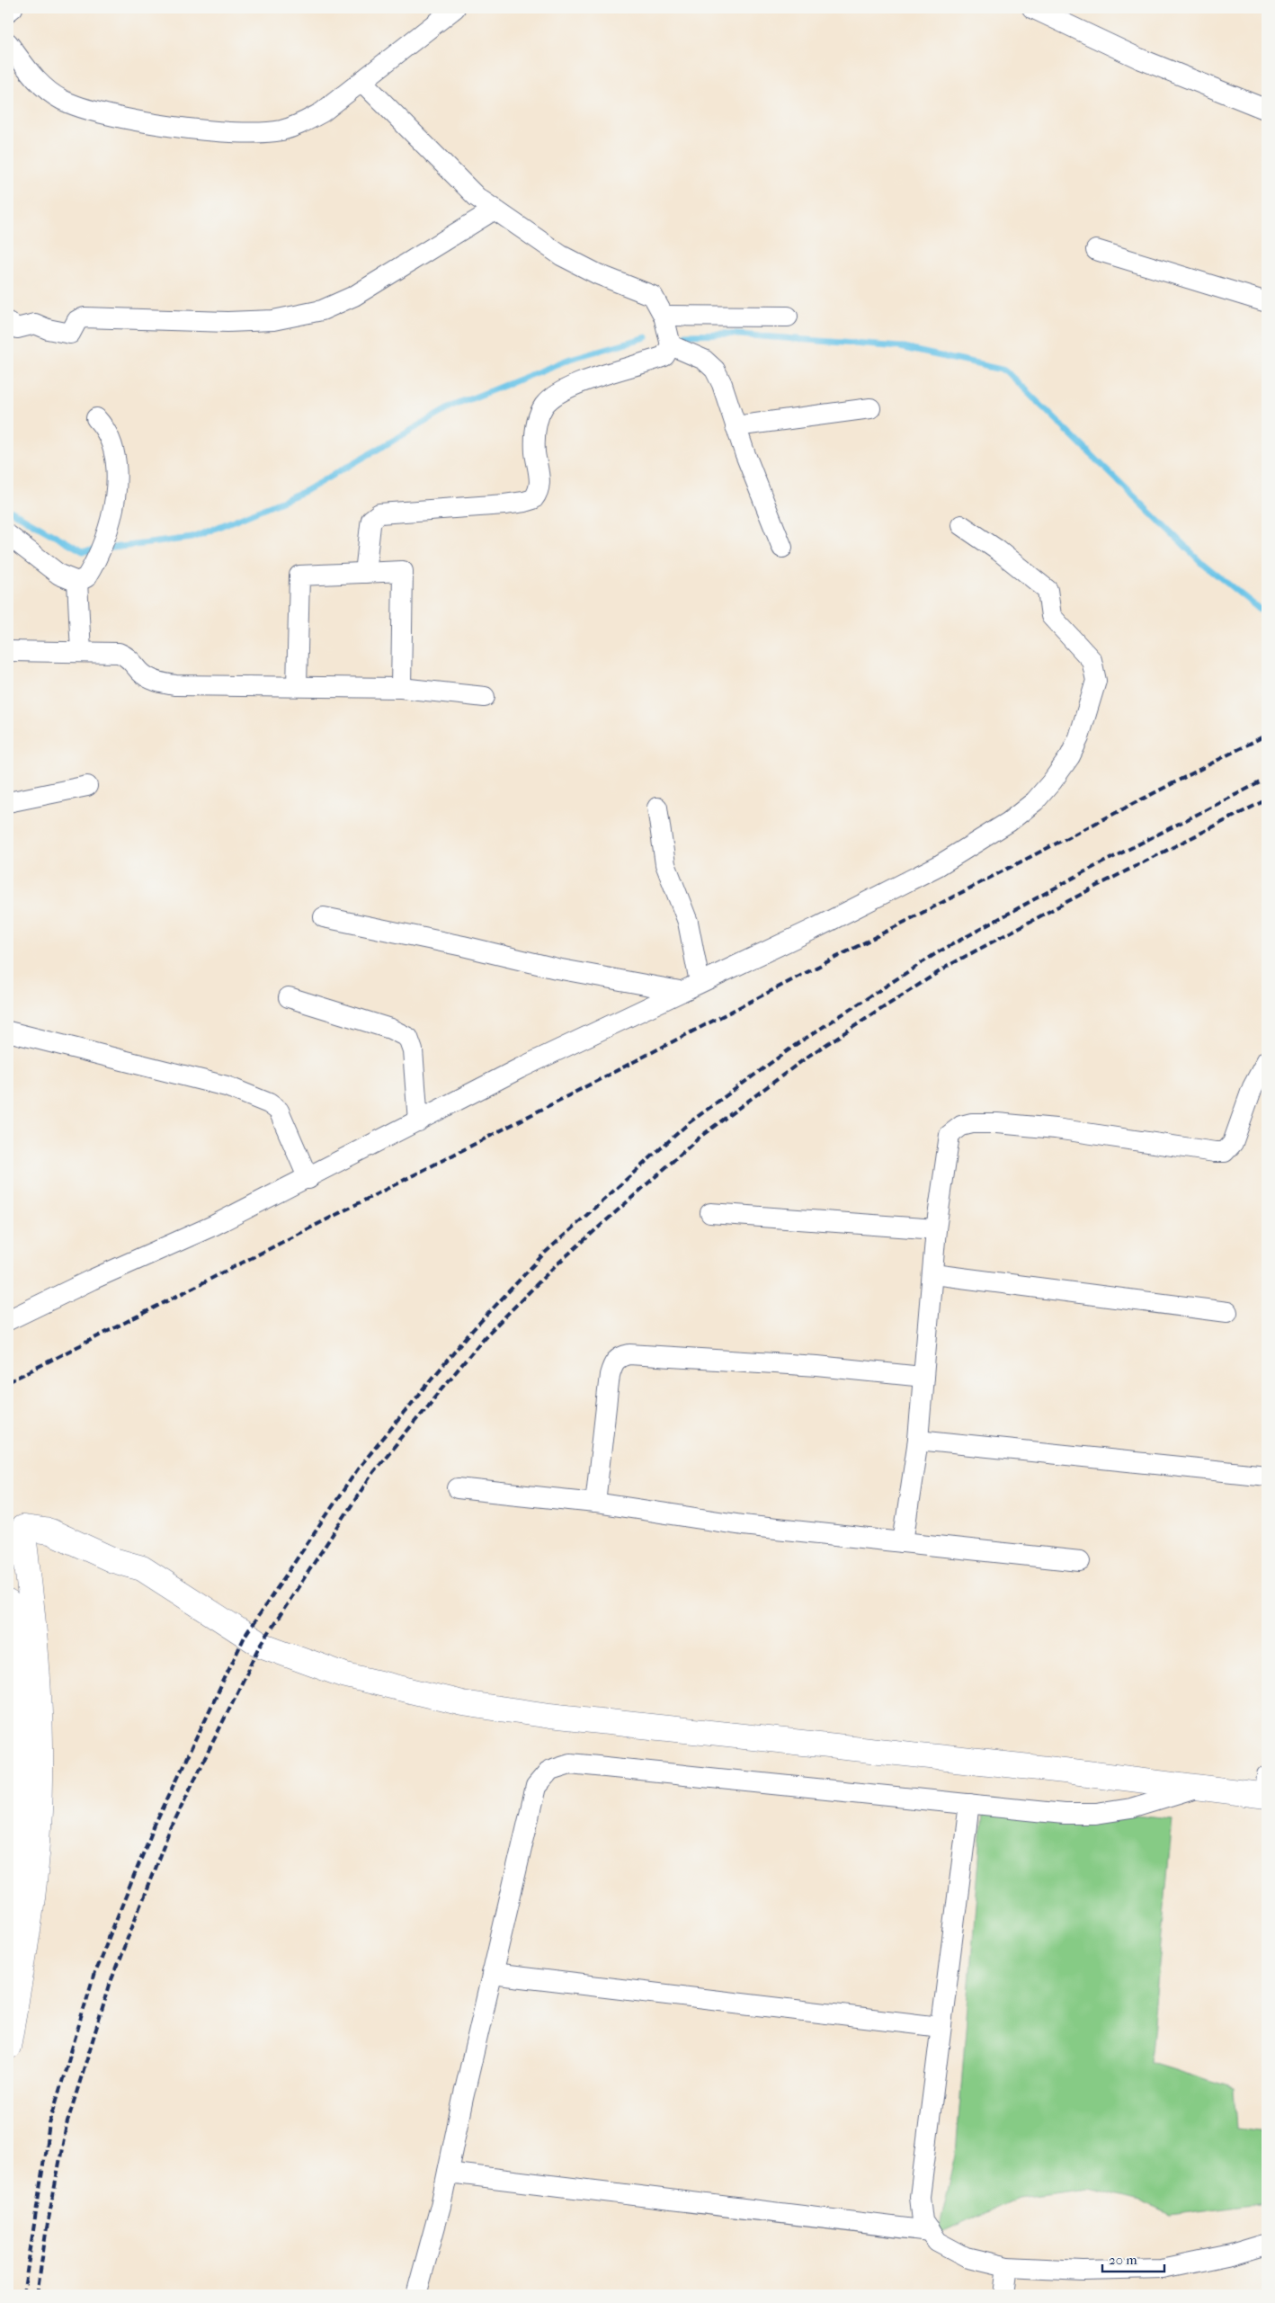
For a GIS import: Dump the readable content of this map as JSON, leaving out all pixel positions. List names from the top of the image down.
{
  "scale_bar": "20 m"
}
